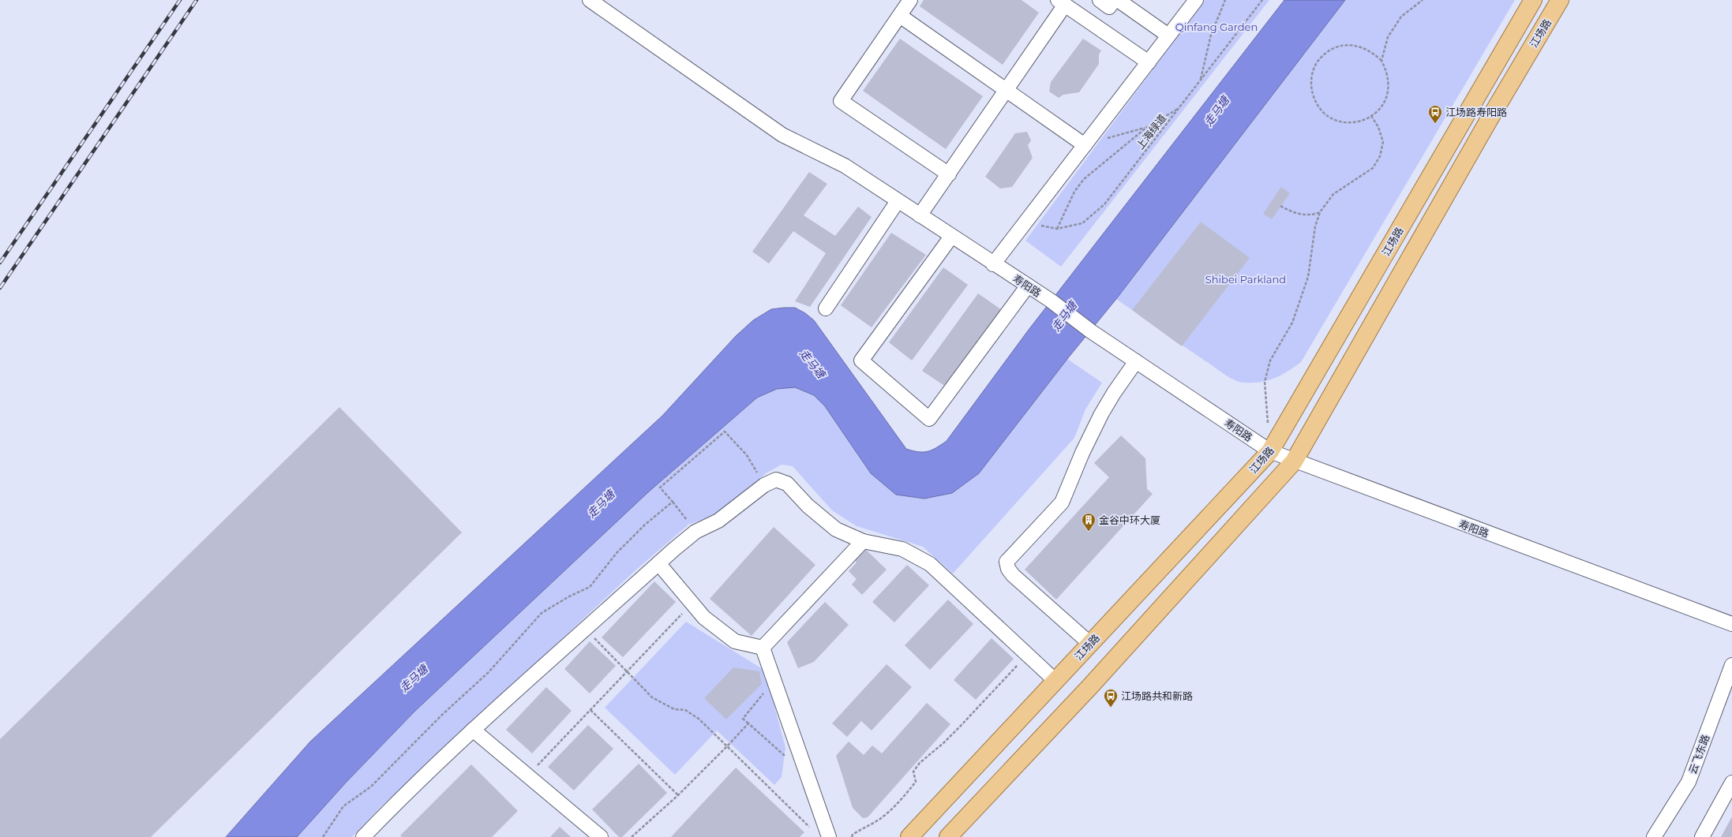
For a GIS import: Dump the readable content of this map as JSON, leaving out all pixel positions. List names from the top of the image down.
{
  "streets": {
    "main road": ["江场路"],
    "street": ["寿阳路", "云飞东路"],
    "path": ["上海绿道"]
  },
  "crossings": [
    ["江场路", "寿阳路"]
  ],
  "water": ["走马塘"],
  "parks": ["Qinfang Garden", "Shibei Parkland"],
  "places": {
    "bus stop": ["江场路寿阳路", "江场路共和新路"],
    "building": ["金谷中环大厦"]
  }
}
